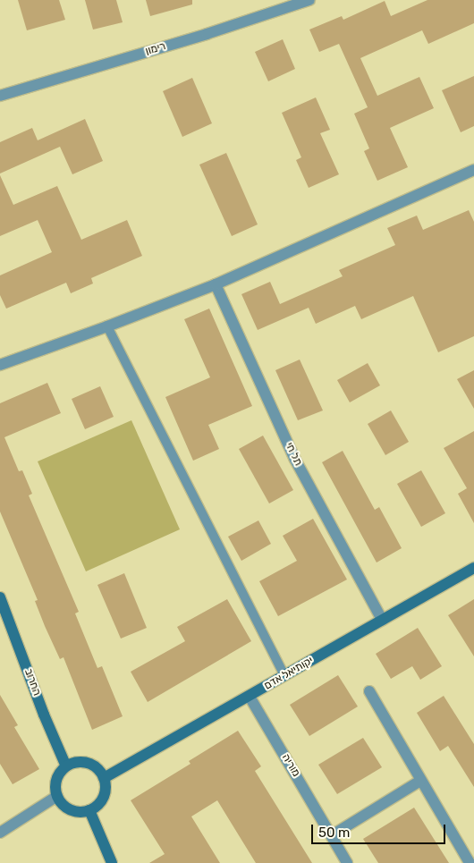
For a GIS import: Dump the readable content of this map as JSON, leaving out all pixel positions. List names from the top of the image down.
{
  "streets": {
    "street": [
      "רימון",
      "תל חי",
      "יקותיאל אדם",
      "החרוב",
      "מוריה"
    ]
  },
  "crossings": [
    ["תל חי", "יקותיאל אדם"],
    ["יקותיאל אדם", "החרוב"],
    ["יקותיאל אדם", "מוריה"]
  ],
  "scale_bar": "50 m"
}
